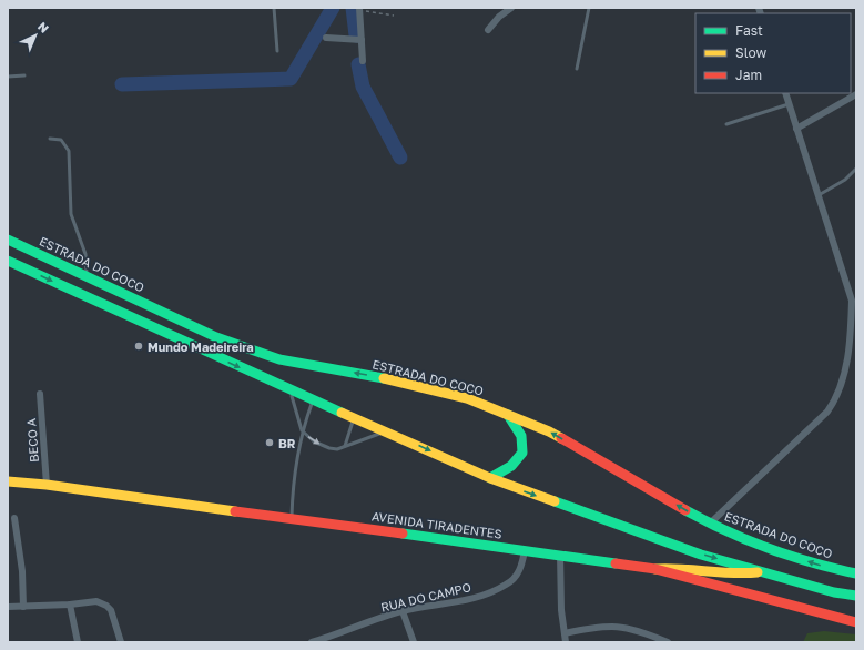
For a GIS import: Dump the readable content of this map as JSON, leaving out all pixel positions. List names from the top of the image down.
{
  "streets": {
    "main road": ["ESTRADA DO COCO", "AVENIDA TIRADENTES"],
    "street": ["BECO A", "RUA DO CAMPO"]
  },
  "crossings": [
    ["BECO A", "AVENIDA TIRADENTES"],
    ["AVENIDA TIRADENTES", "RUA DO CAMPO"]
  ],
  "places": ["Mundo Madeireira", "BR"],
  "legend": ["Fast", "Slow", "Jam"],
  "north": "top right"
}
